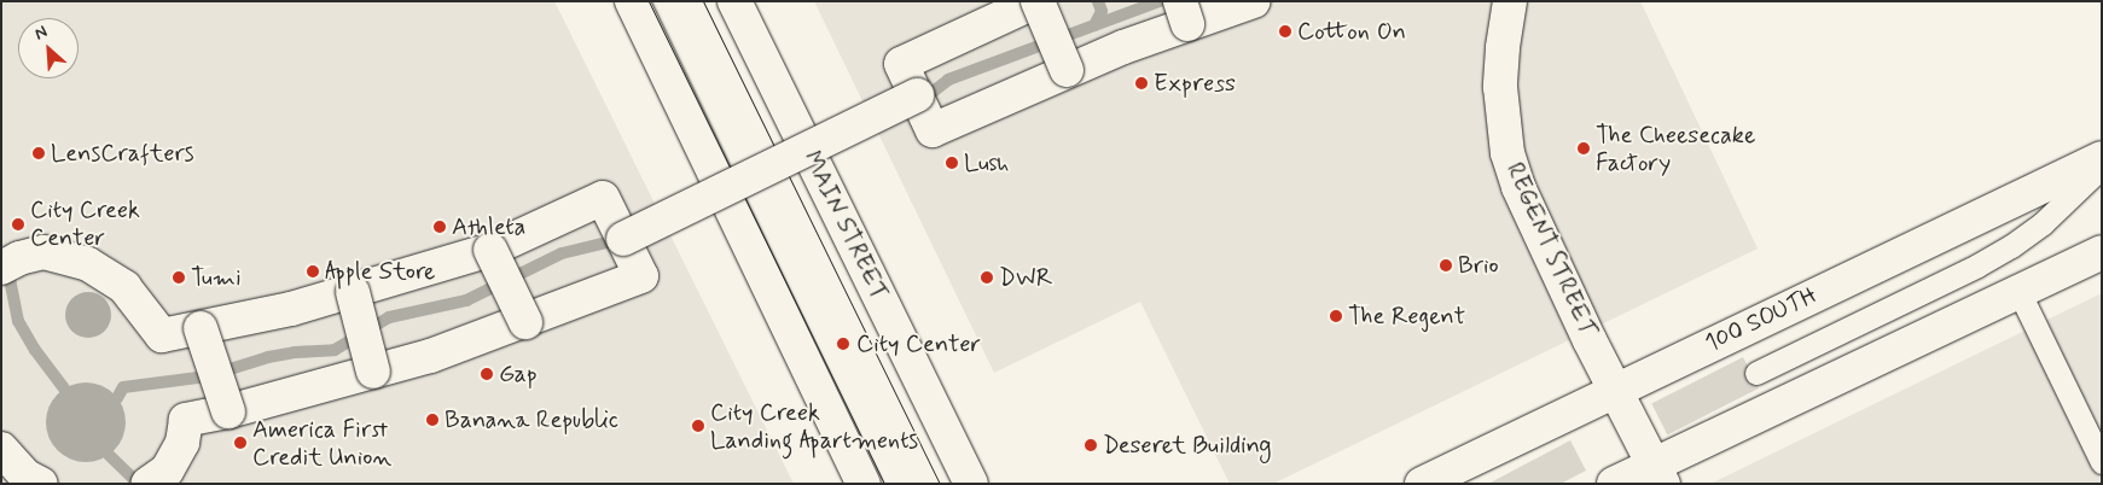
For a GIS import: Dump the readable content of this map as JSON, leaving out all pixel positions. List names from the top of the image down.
{
  "streets": {
    "street": ["MAIN STREET", "REGENT STREET", "100 SOUTH"]
  },
  "crossings": [
    ["REGENT STREET", "100 SOUTH"]
  ],
  "places": [
    "Cotton On",
    "Express",
    "The Cheesecake Factory",
    "LensCrafters",
    "Lush",
    "City Creek Center",
    "Athleta",
    "Brio",
    "Apple Store",
    "Tumi",
    "DWR",
    "The Regent",
    "City Center",
    "Gap",
    "Banana Republic",
    "City Creek Landing Apartments",
    "America First Credit Union",
    "Deseret Building"
  ],
  "north": "top left"
}
